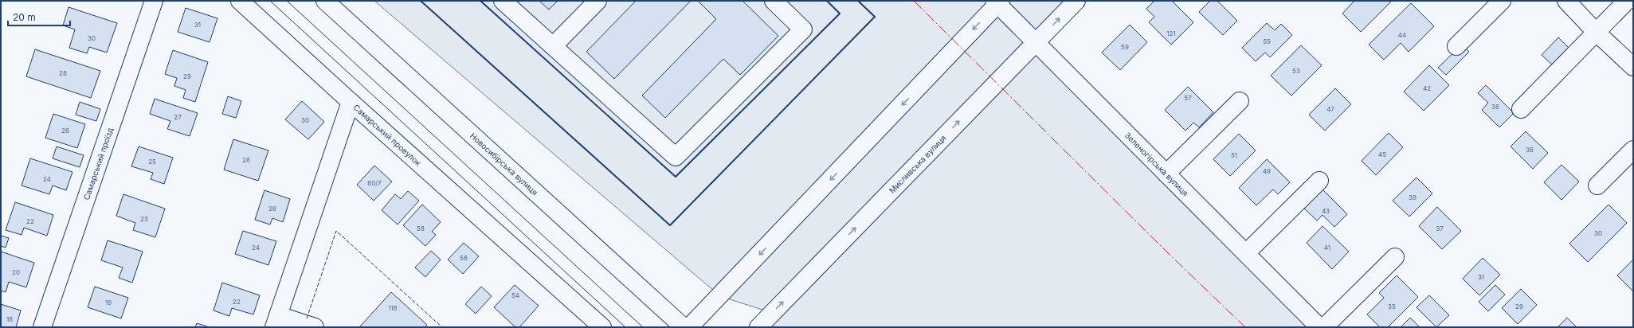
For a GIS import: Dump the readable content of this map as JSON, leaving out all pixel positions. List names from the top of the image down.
{
  "streets": {
    "street": [
      "Самарський провулок",
      "Самарський проїзд",
      "Новосибірська вулиця",
      "Мисливська вулиця",
      "Зеленогірська вулиця"
    ]
  },
  "crossings": [
    ["Мисливська вулиця", "Зеленогірська вулиця"]
  ],
  "house_numbers": [
    "31",
    "121",
    "44",
    "30",
    "55",
    "59",
    "53",
    "28",
    "29",
    "42",
    "57",
    "38",
    "47",
    "27",
    "30",
    "26",
    "36",
    "45",
    "51",
    "28",
    "25",
    "49",
    "24",
    "60/7",
    "39",
    "26",
    "43",
    "23",
    "22",
    "58",
    "37",
    "30",
    "24",
    "41",
    "56",
    "20",
    "31",
    "54",
    "22",
    "19",
    "35",
    "29",
    "118",
    "18"
  ],
  "scale_bar": "20 m"
}
